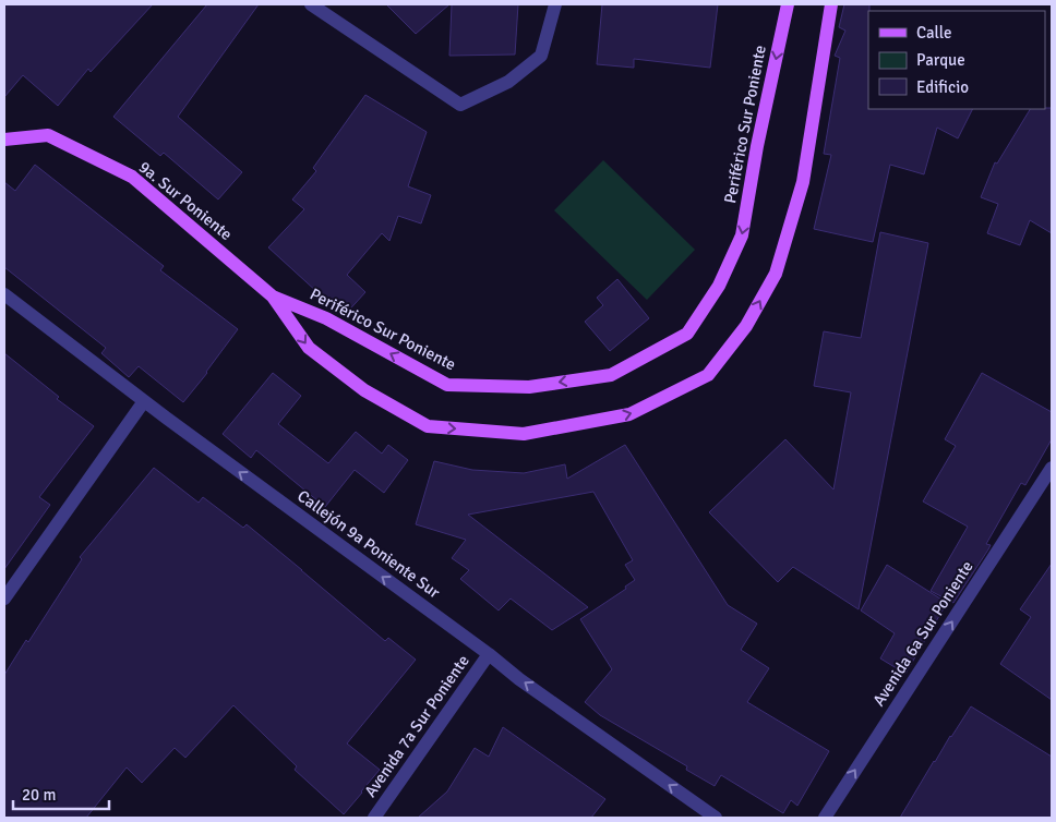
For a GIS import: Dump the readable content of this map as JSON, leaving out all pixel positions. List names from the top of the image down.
{
  "streets": {
    "main road": ["Periférico Sur Poniente", "9a. Sur Poniente"],
    "street": ["Callejón 9a Poniente Sur", "Avenida 6a Sur Poniente", "Avenida 7a Sur Poniente"]
  },
  "crossings": [
    ["Periférico Sur Poniente", "9a. Sur Poniente"],
    ["Callejón 9a Poniente Sur", "Avenida 7a Sur Poniente"]
  ],
  "one_way": ["Callejón 9a Poniente Sur", "Avenida 6a Sur Poniente"],
  "legend": ["Calle", "Parque", "Edificio"],
  "scale_bar": "20 m"
}
